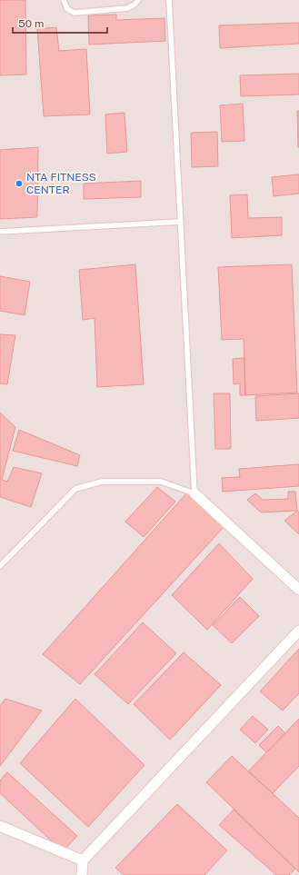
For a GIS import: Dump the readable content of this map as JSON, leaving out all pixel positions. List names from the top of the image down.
{
  "places": ["NTA FITNESS CENTER"],
  "scale_bar": "50 m"
}
